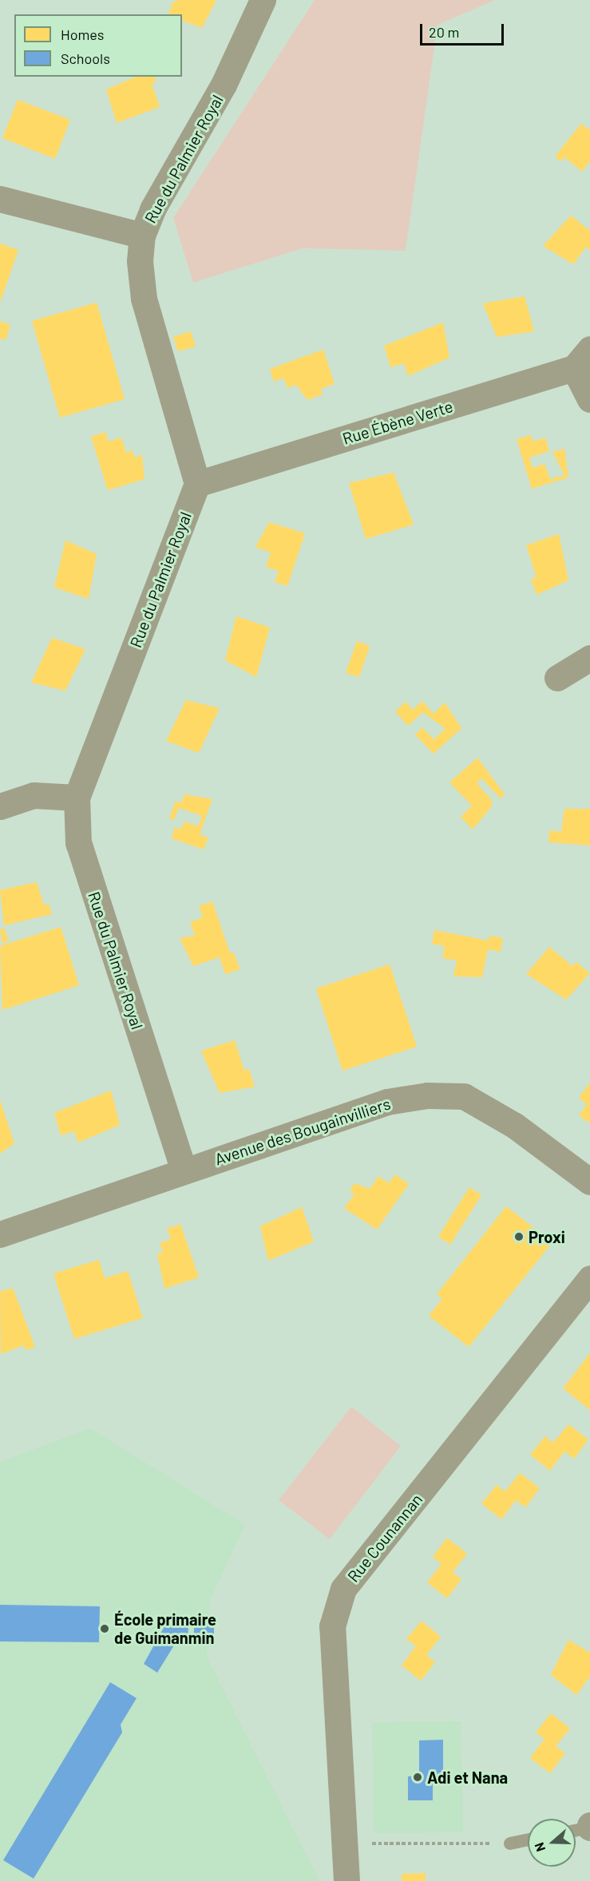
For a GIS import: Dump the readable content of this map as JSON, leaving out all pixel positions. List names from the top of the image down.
{
  "streets": {
    "street": [
      "Rue du Palmier Royal",
      "Rue Ébène Verte",
      "Avenue des Bougainvilliers",
      "Rue Counannan"
    ]
  },
  "crossings": [
    ["Rue du Palmier Royal", "Rue Ébène Verte"],
    ["Rue du Palmier Royal", "Avenue des Bougainvilliers"]
  ],
  "places": ["Proxi", "École primaire de Guimanmin", "Adi et Nana"],
  "legend": ["Homes", "Schools"],
  "scale_bar": "20 m",
  "north": "left"
}
